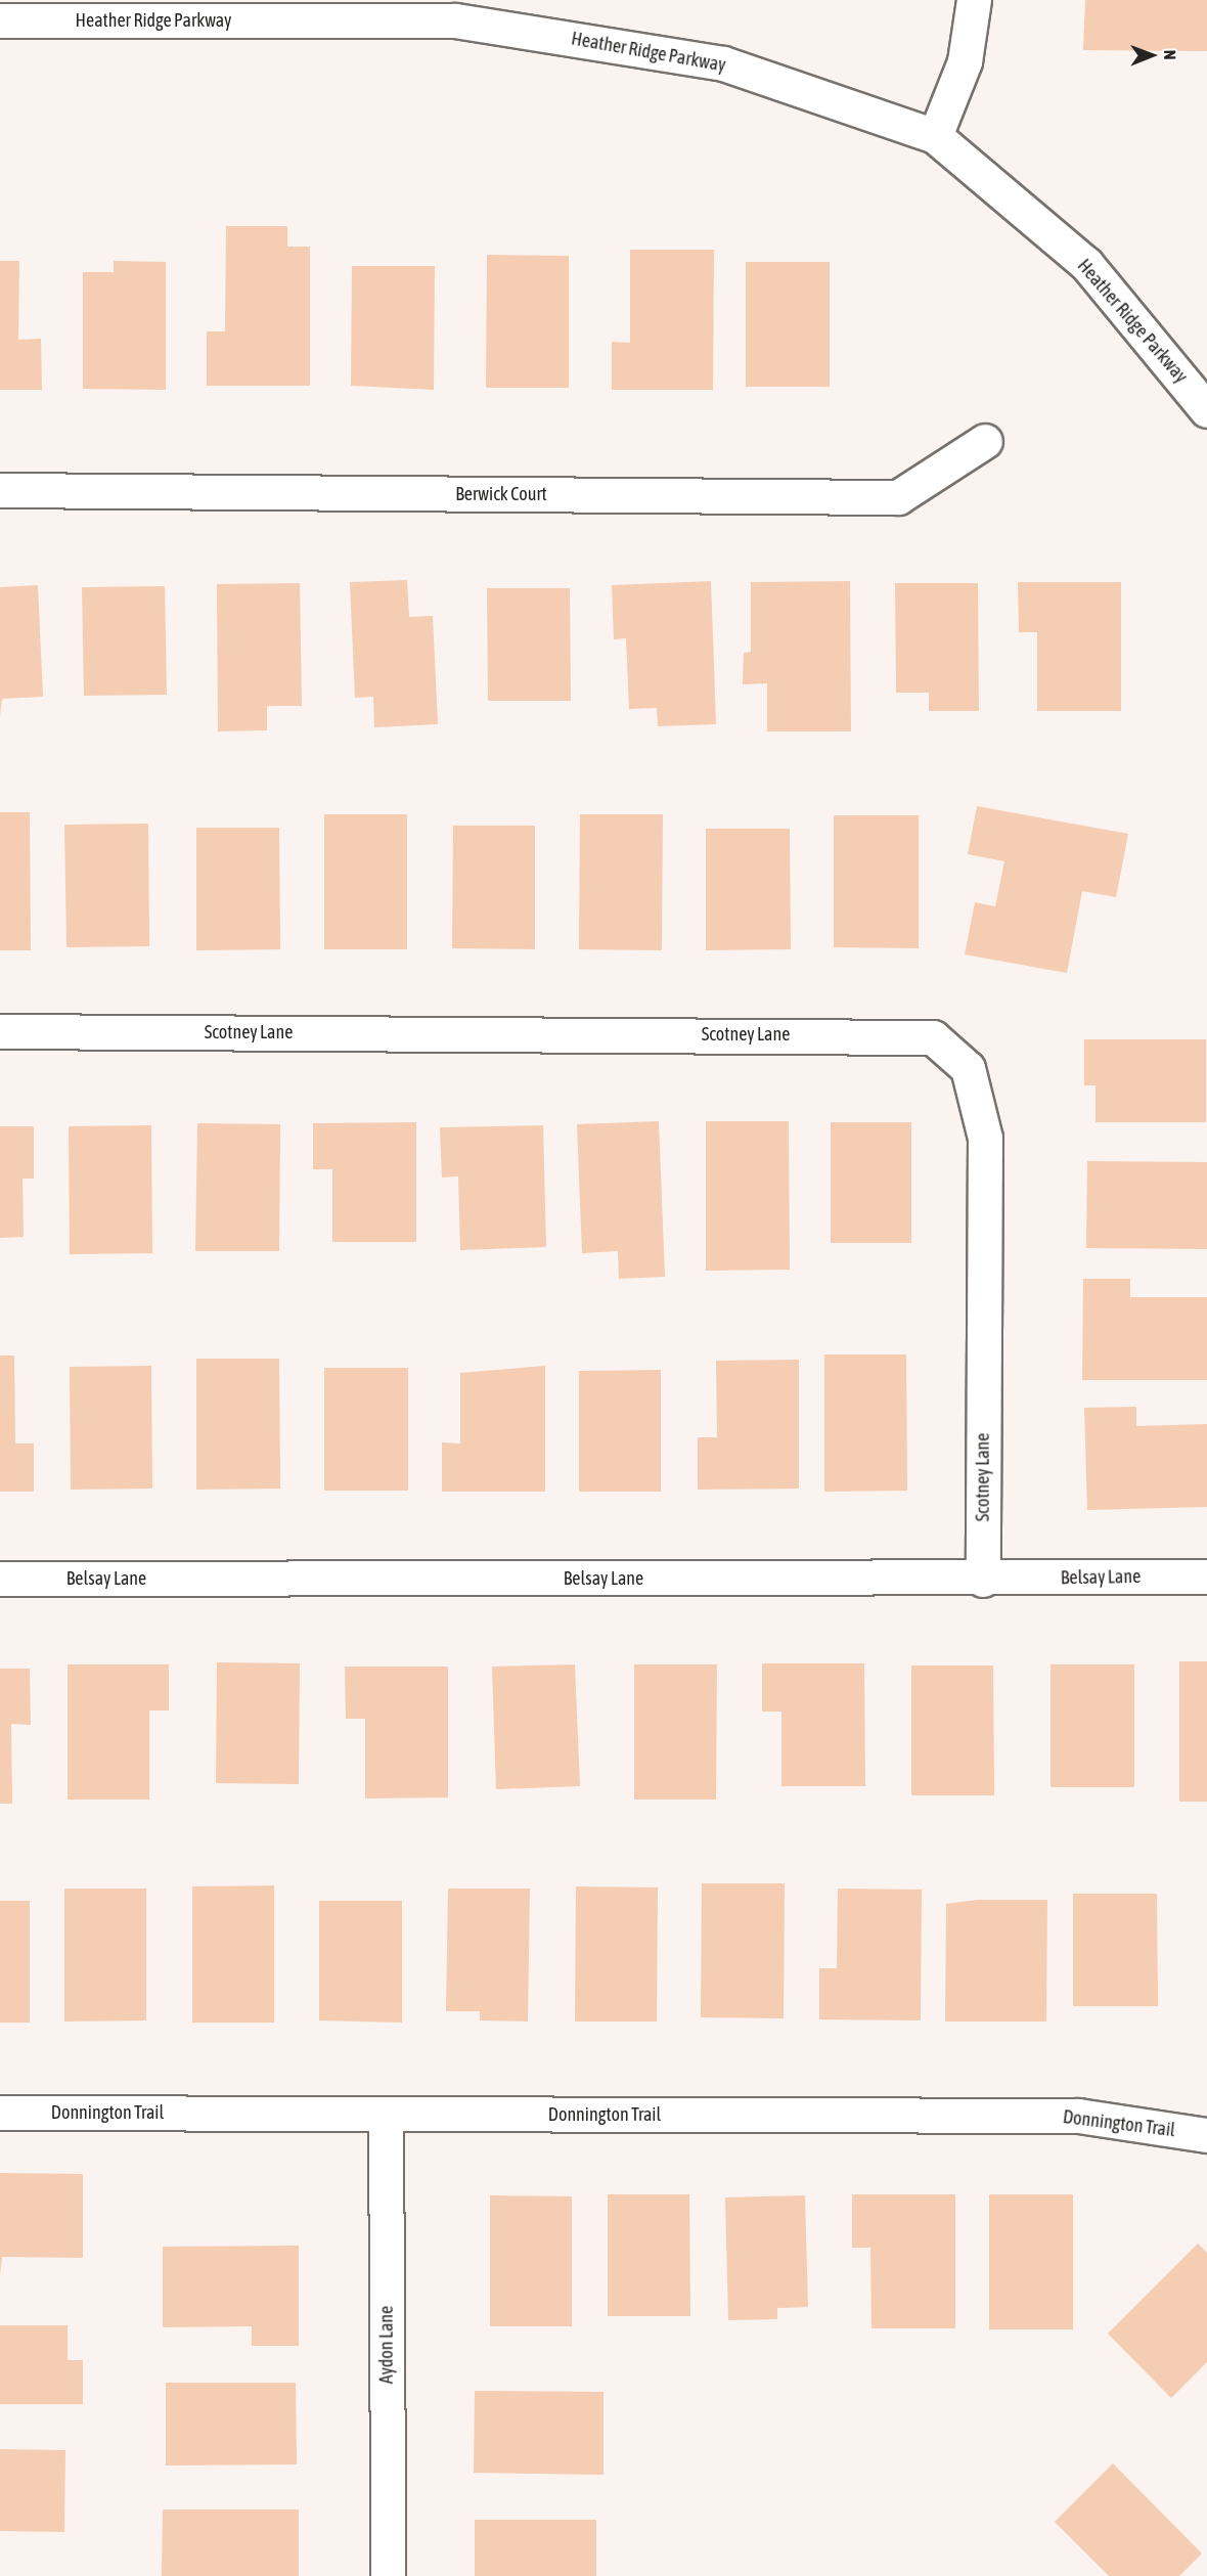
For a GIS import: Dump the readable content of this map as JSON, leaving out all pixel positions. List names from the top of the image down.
{
  "streets": {
    "street": [
      "Heather Ridge Parkway",
      "Berwick Court",
      "Scotney Lane",
      "Belsay Lane",
      "Donnington Trail",
      "Aydon Lane"
    ]
  },
  "crossings": [
    ["Scotney Lane", "Belsay Lane"],
    ["Donnington Trail", "Aydon Lane"]
  ],
  "north": "right"
}
